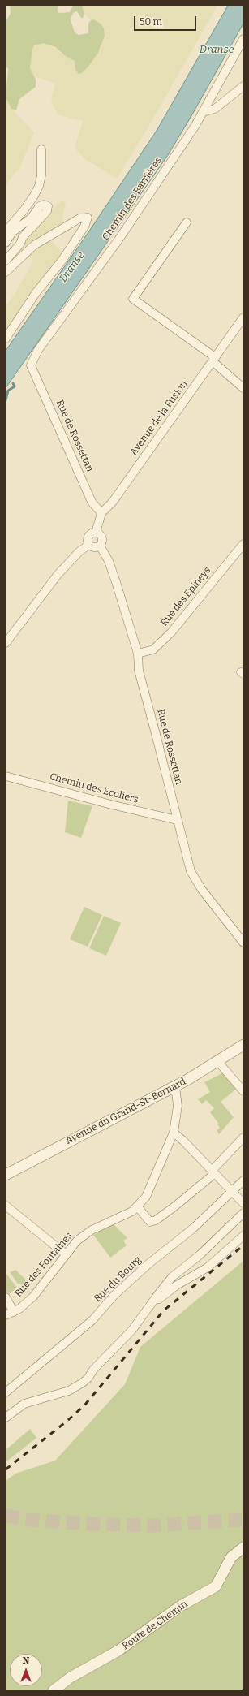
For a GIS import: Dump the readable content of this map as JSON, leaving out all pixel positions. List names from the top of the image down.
{
  "streets": {
    "street": [
      "Chemin des Barrières",
      "Avenue de la Fusion",
      "Rue de Rossettan",
      "Rue des Epineys",
      "Chemin des Ecoliers",
      "Avenue du Grand-St-Bernard",
      "Rue des Fontaines",
      "Rue du Bourg",
      "Route de Chemin"
    ]
  },
  "crossings": [
    ["Chemin des Barrières", "Rue de Rossettan"],
    ["Avenue de la Fusion", "Rue de Rossettan"],
    ["Rue de Rossettan", "Rue des Epineys"],
    ["Rue de Rossettan", "Chemin des Ecoliers"],
    ["Avenue du Grand-St-Bernard", "Rue des Fontaines"]
  ],
  "water": ["Dranse"],
  "scale_bar": "50 m",
  "north": "top"
}
